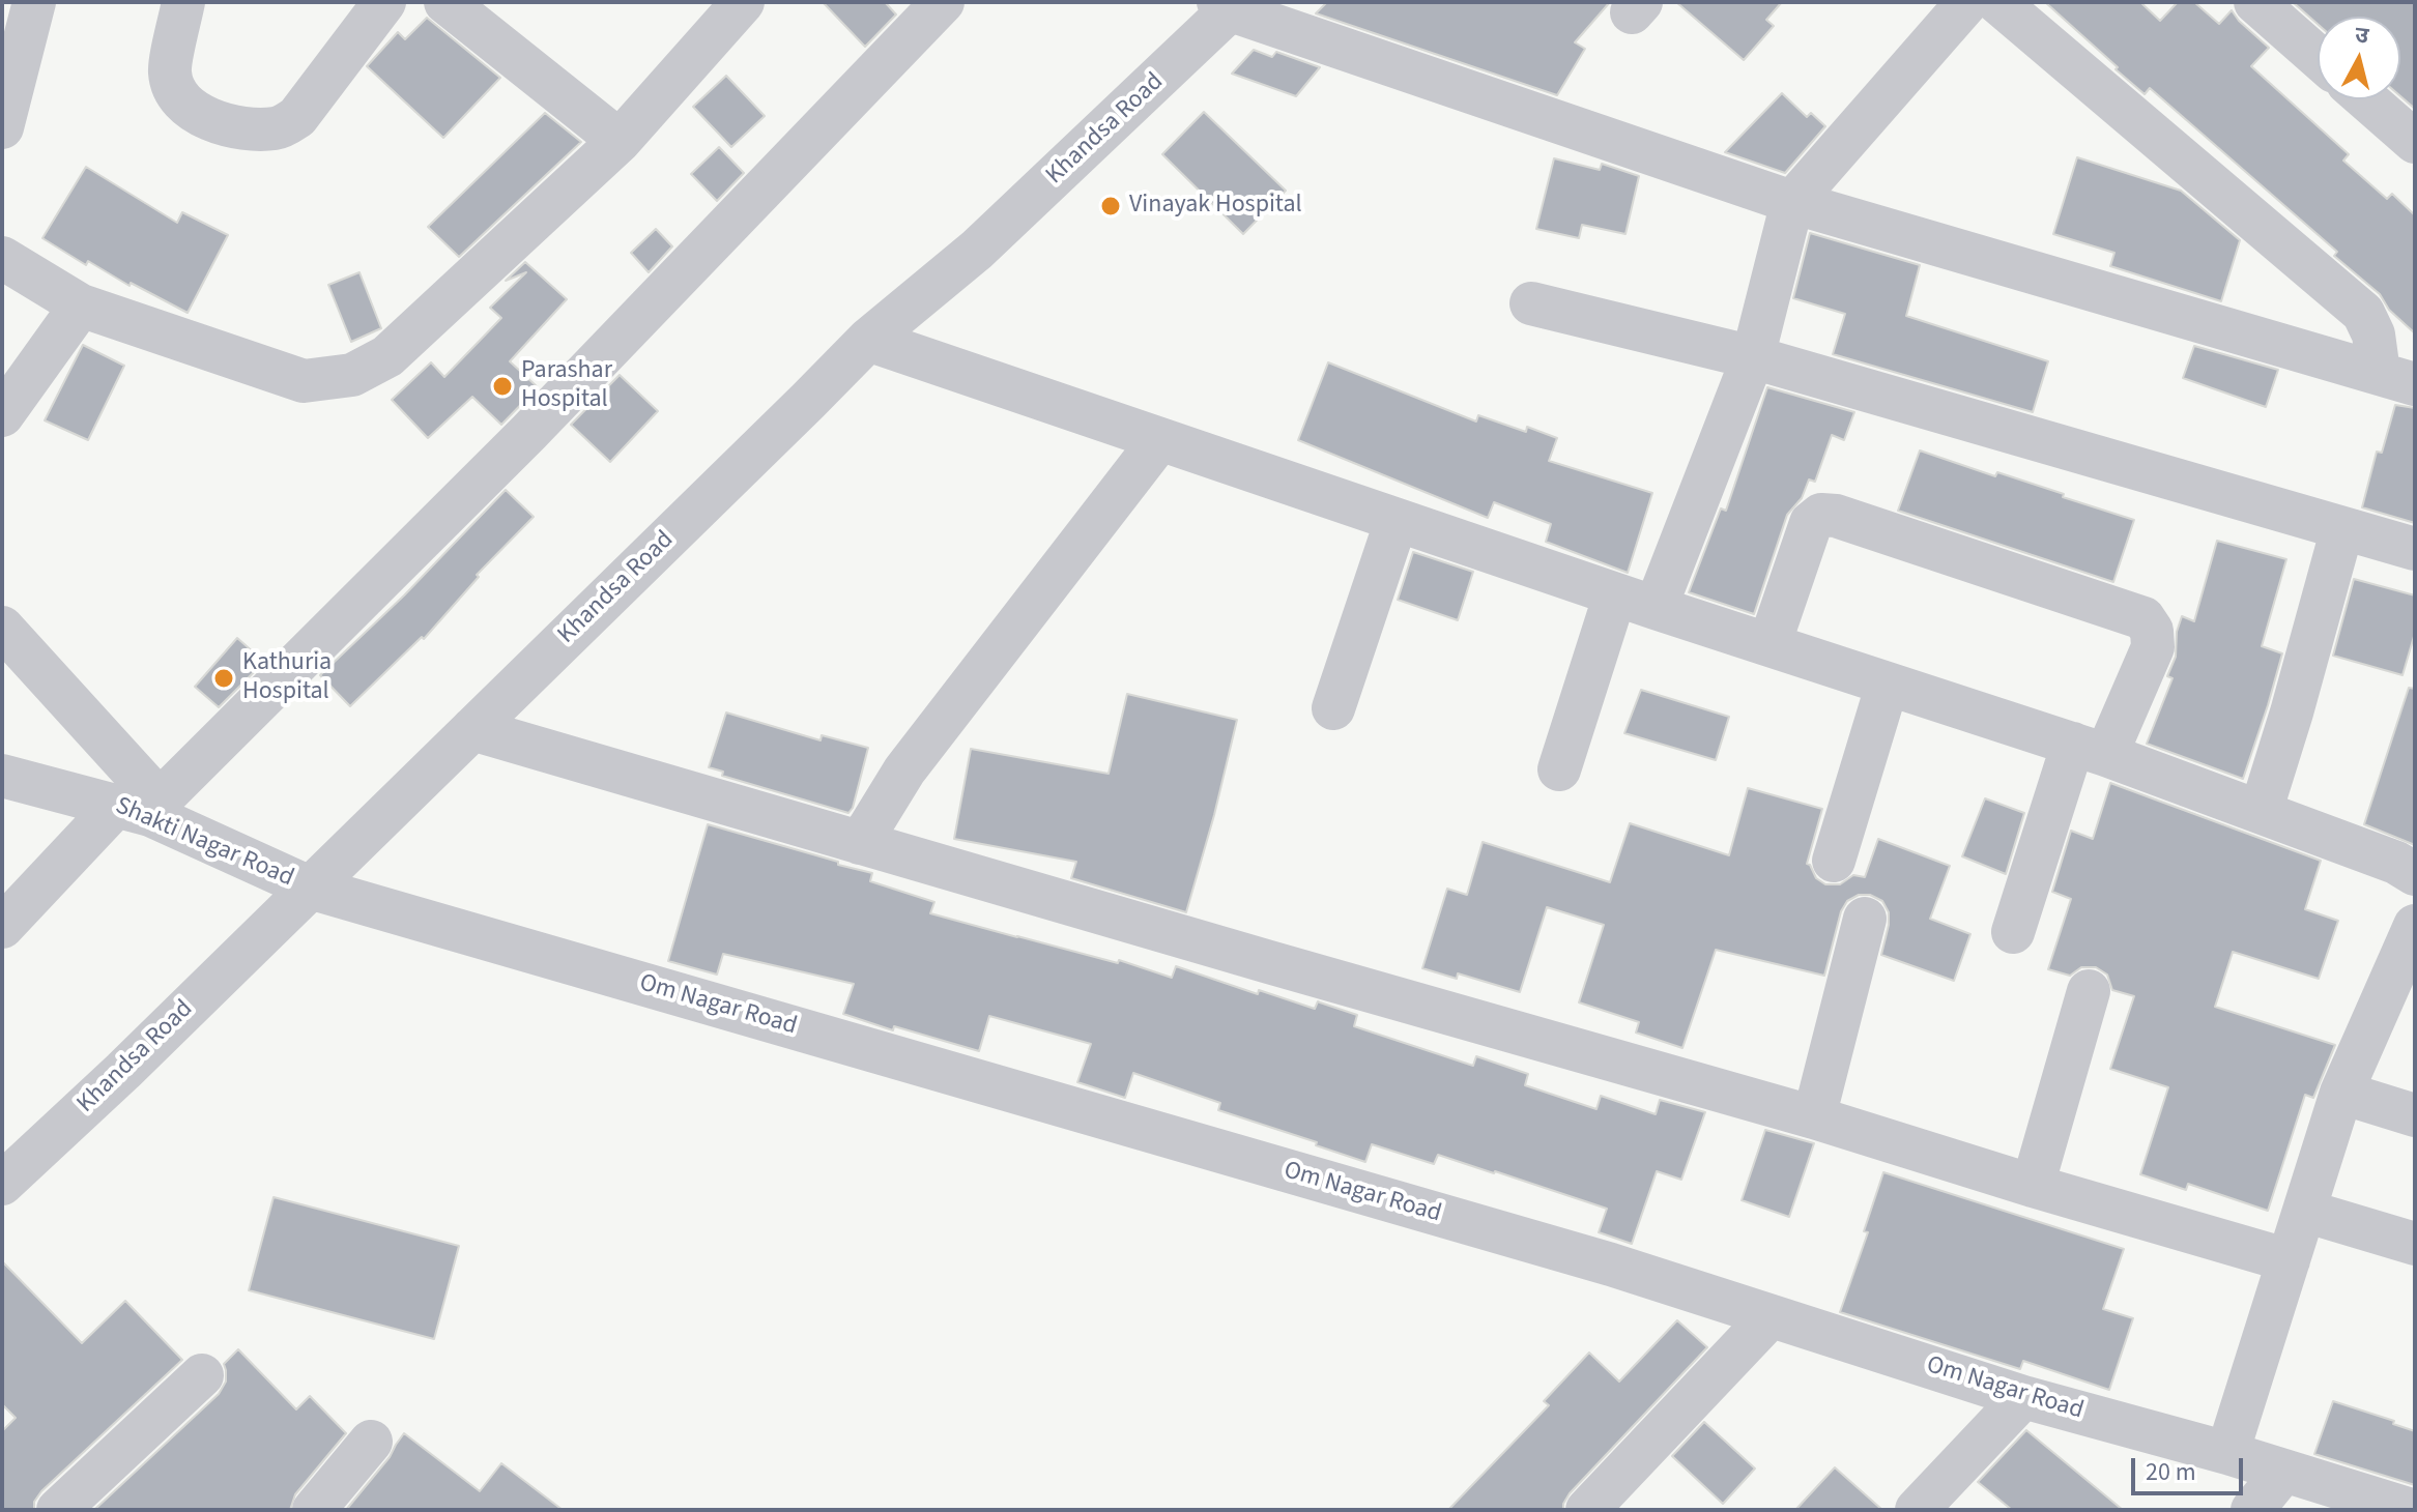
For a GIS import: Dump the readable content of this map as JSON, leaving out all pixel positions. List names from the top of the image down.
{
  "streets": {
    "street": ["Khandsa Road", "Shakti Nagar Road", "Om Nagar Road"]
  },
  "crossings": [
    ["Khandsa Road", "Shakti Nagar Road"],
    ["Khandsa Road", "Om Nagar Road"],
    ["Shakti Nagar Road", "Om Nagar Road"]
  ],
  "places": ["Vinayak Hospital", "Parashar Hospital", "Kathuria Hospital"],
  "scale_bar": "20 m",
  "north": "top"
}
